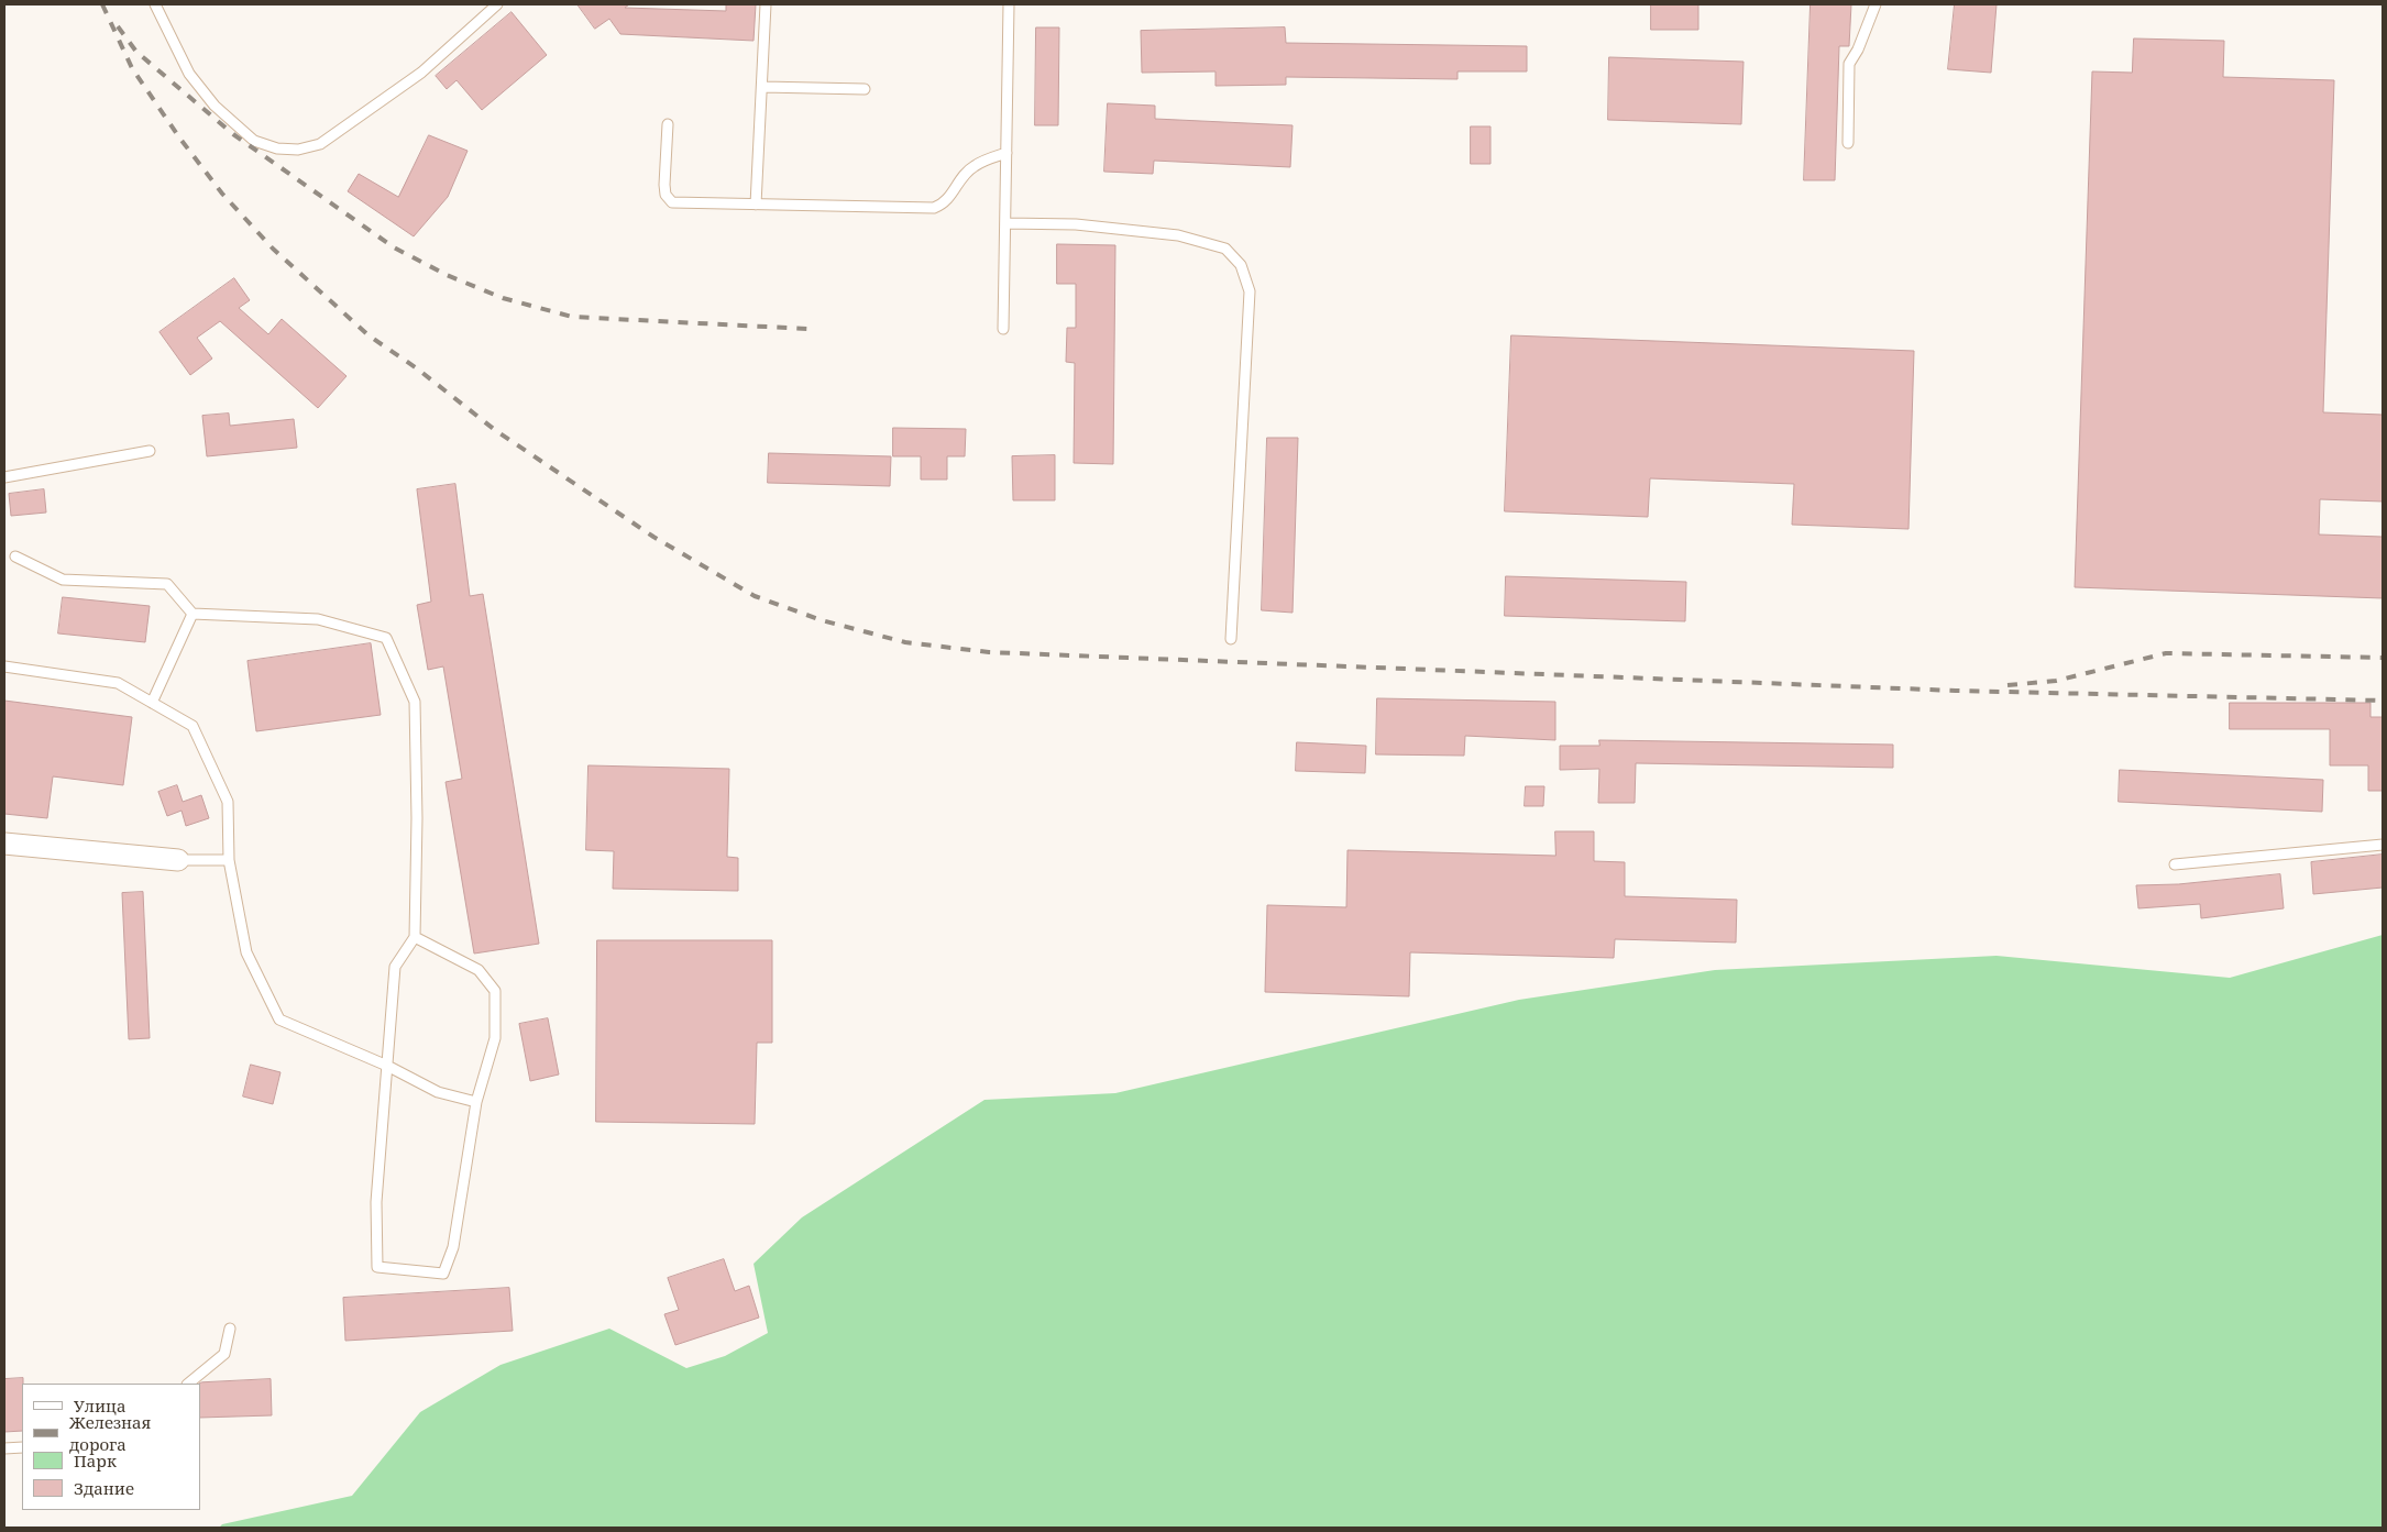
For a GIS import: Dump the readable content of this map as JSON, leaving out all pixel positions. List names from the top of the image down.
{
  "legend": [
    "Улица",
    "Железная дорога",
    "Парк",
    "Здание"
  ]
}
